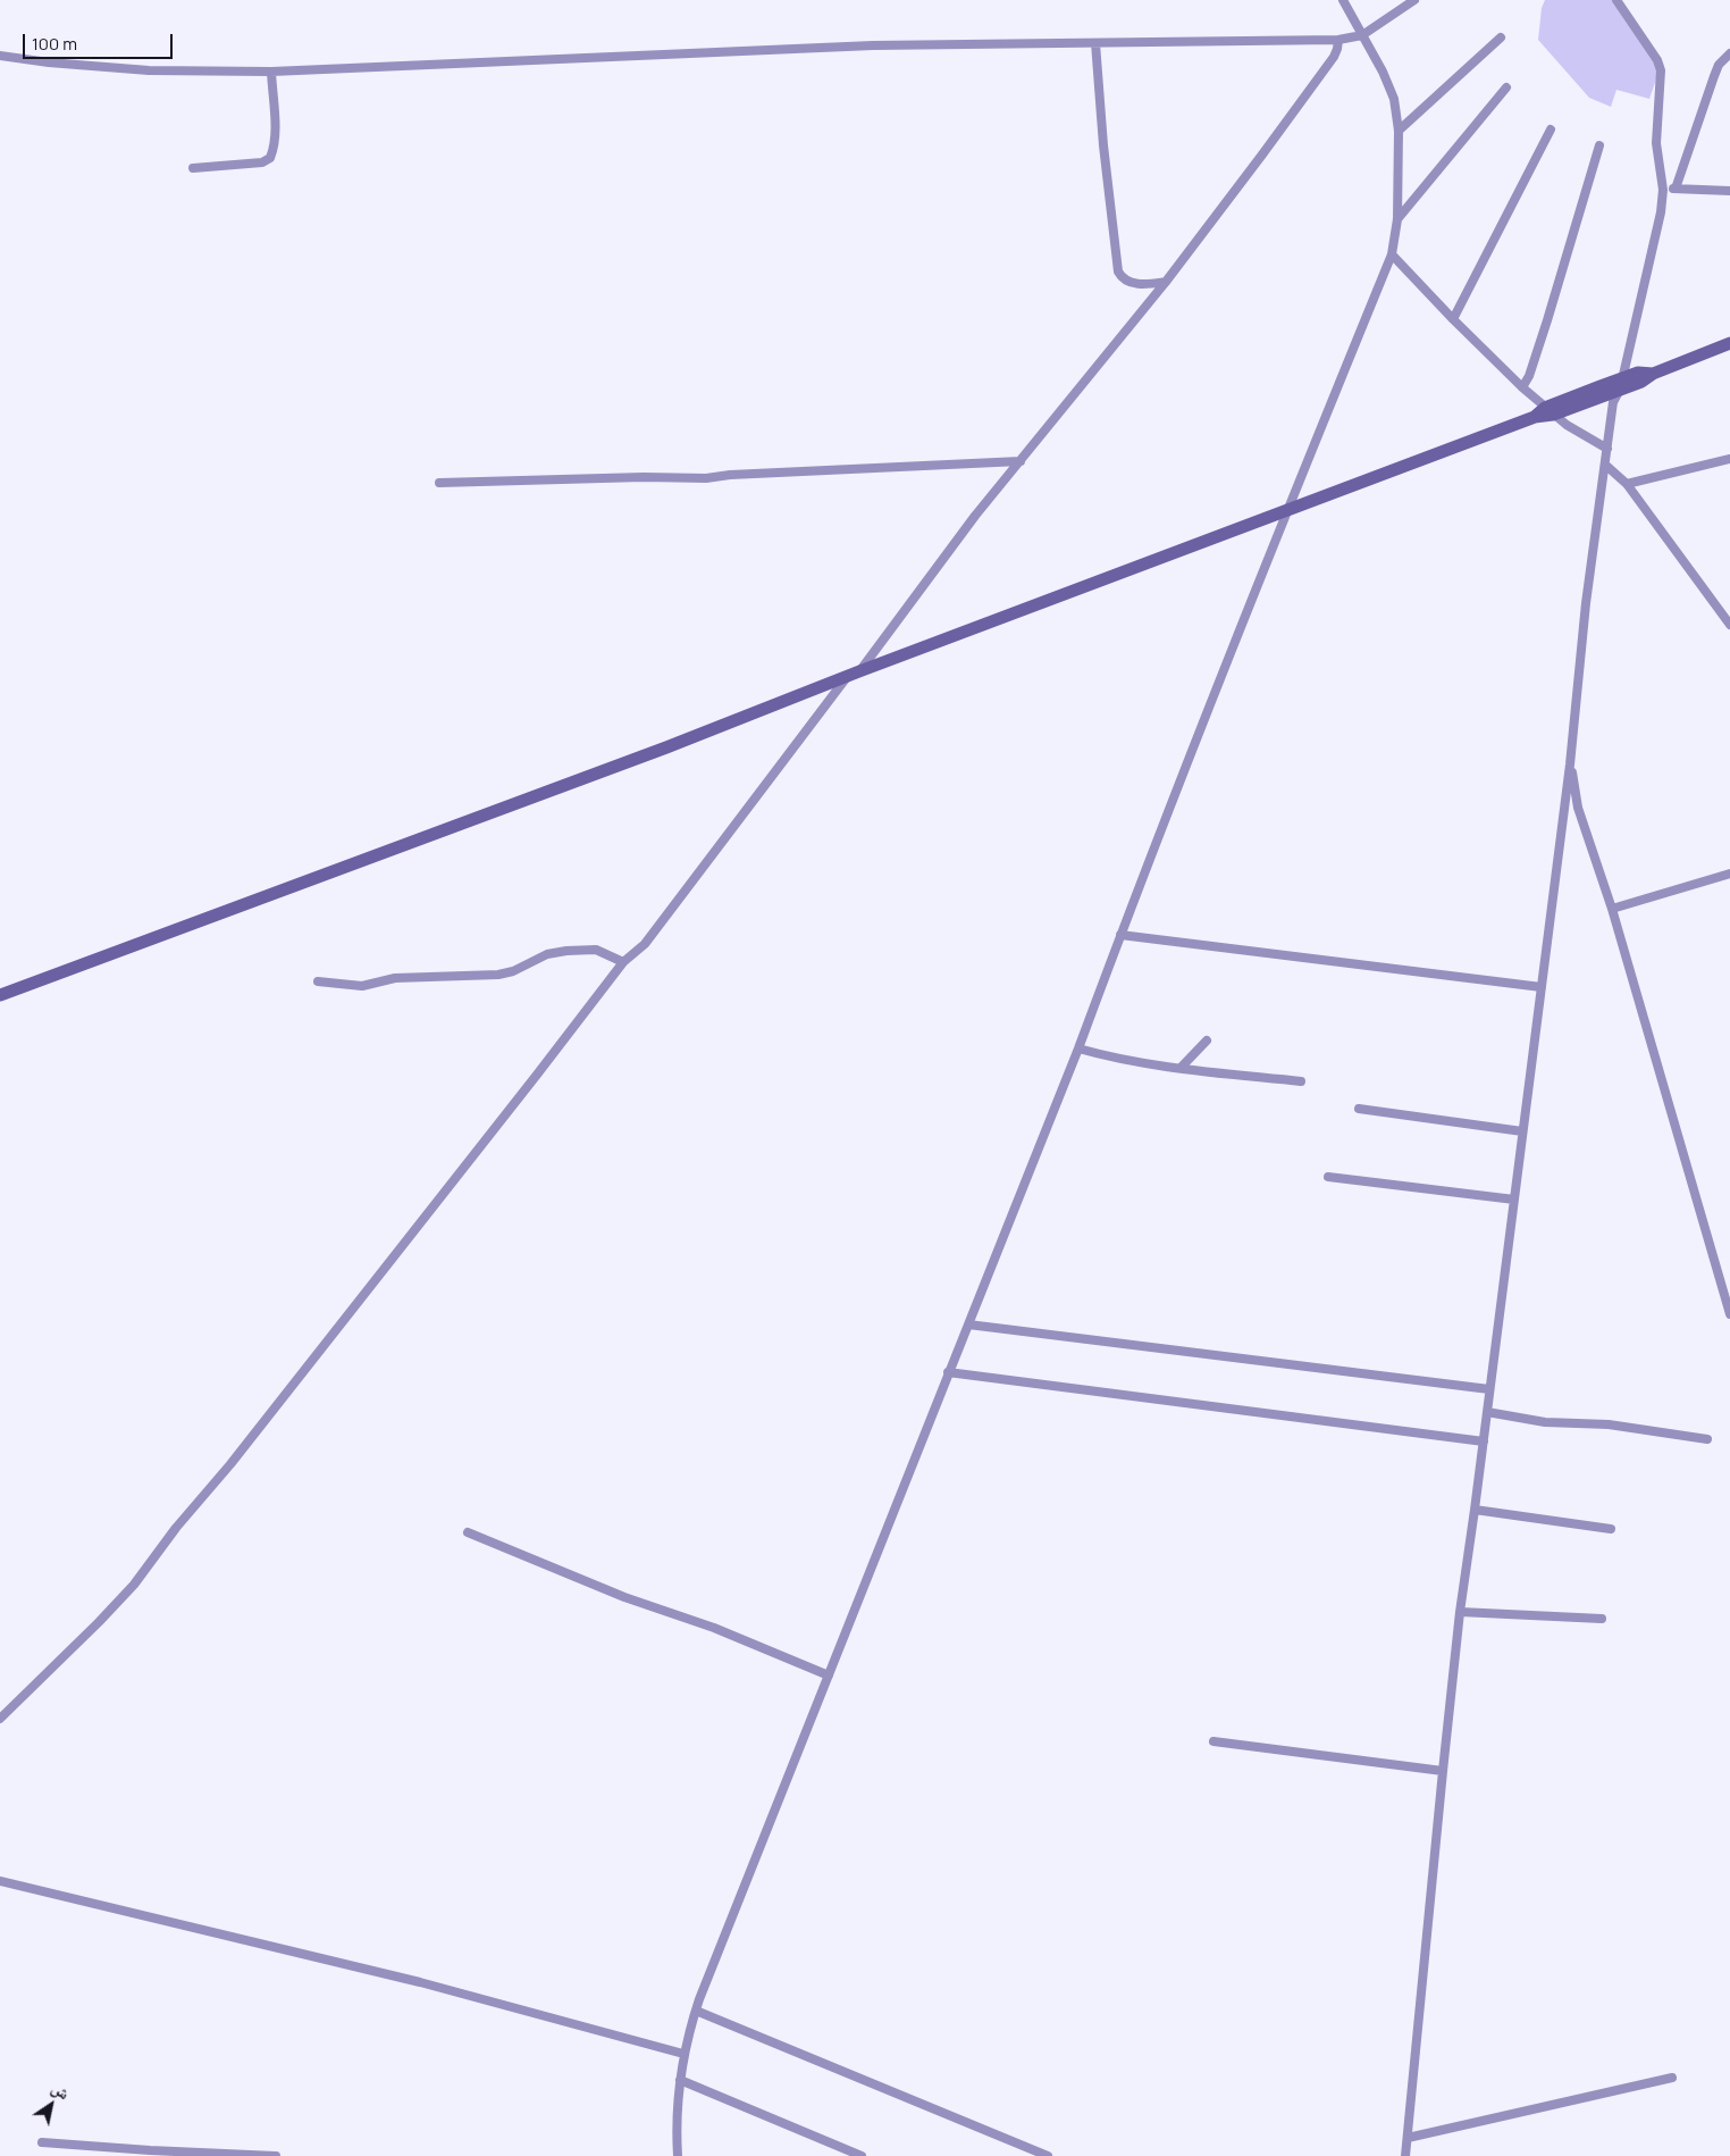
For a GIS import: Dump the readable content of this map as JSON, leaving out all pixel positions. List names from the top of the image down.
{
  "scale_bar": "100 m",
  "north": "top right"
}
